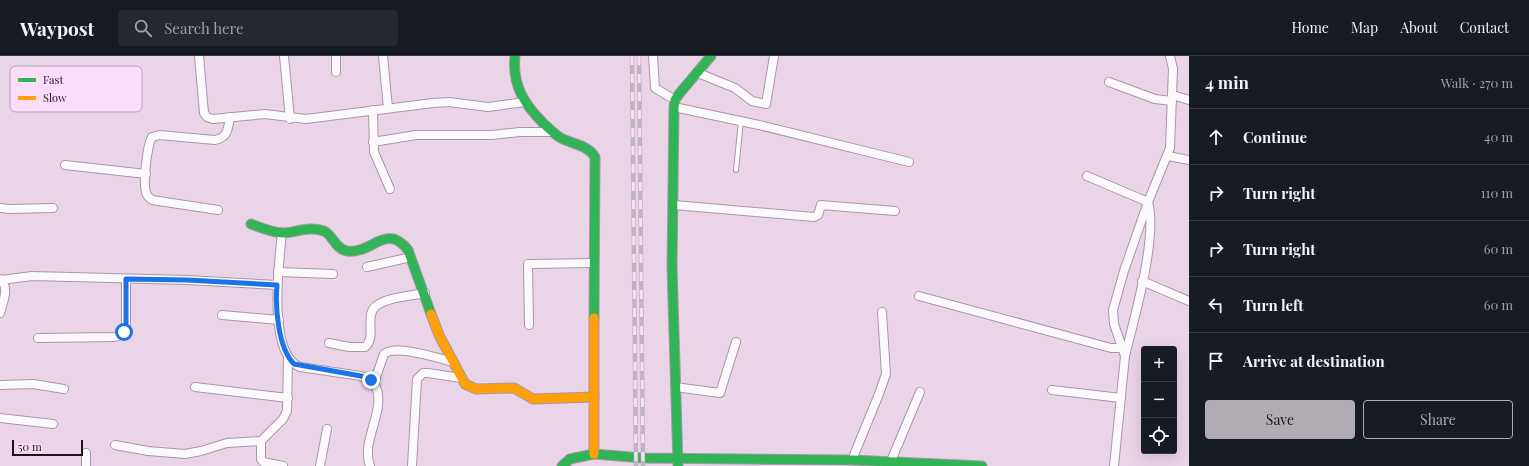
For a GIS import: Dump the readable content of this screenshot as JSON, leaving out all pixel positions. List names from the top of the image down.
{
  "legend": ["Fast", "Slow"],
  "scale_bar": "50 m",
  "page": {
    "header": "Waypost",
    "search": "Search here",
    "nav": [
      "Home",
      "Map",
      "About",
      "Contact"
    ],
    "heading": ["4 min", "Walk · 270 m"],
    "list": [
      ["Continue", "40 m"],
      ["Turn right", "110 m"],
      ["Turn right", "60 m"],
      ["Turn left", "60 m"],
      "Arrive at destination"
    ],
    "map_buttons": ["+", "−"],
    "buttons": ["Save", "Share"],
    "scale": "50 m"
  }
}
